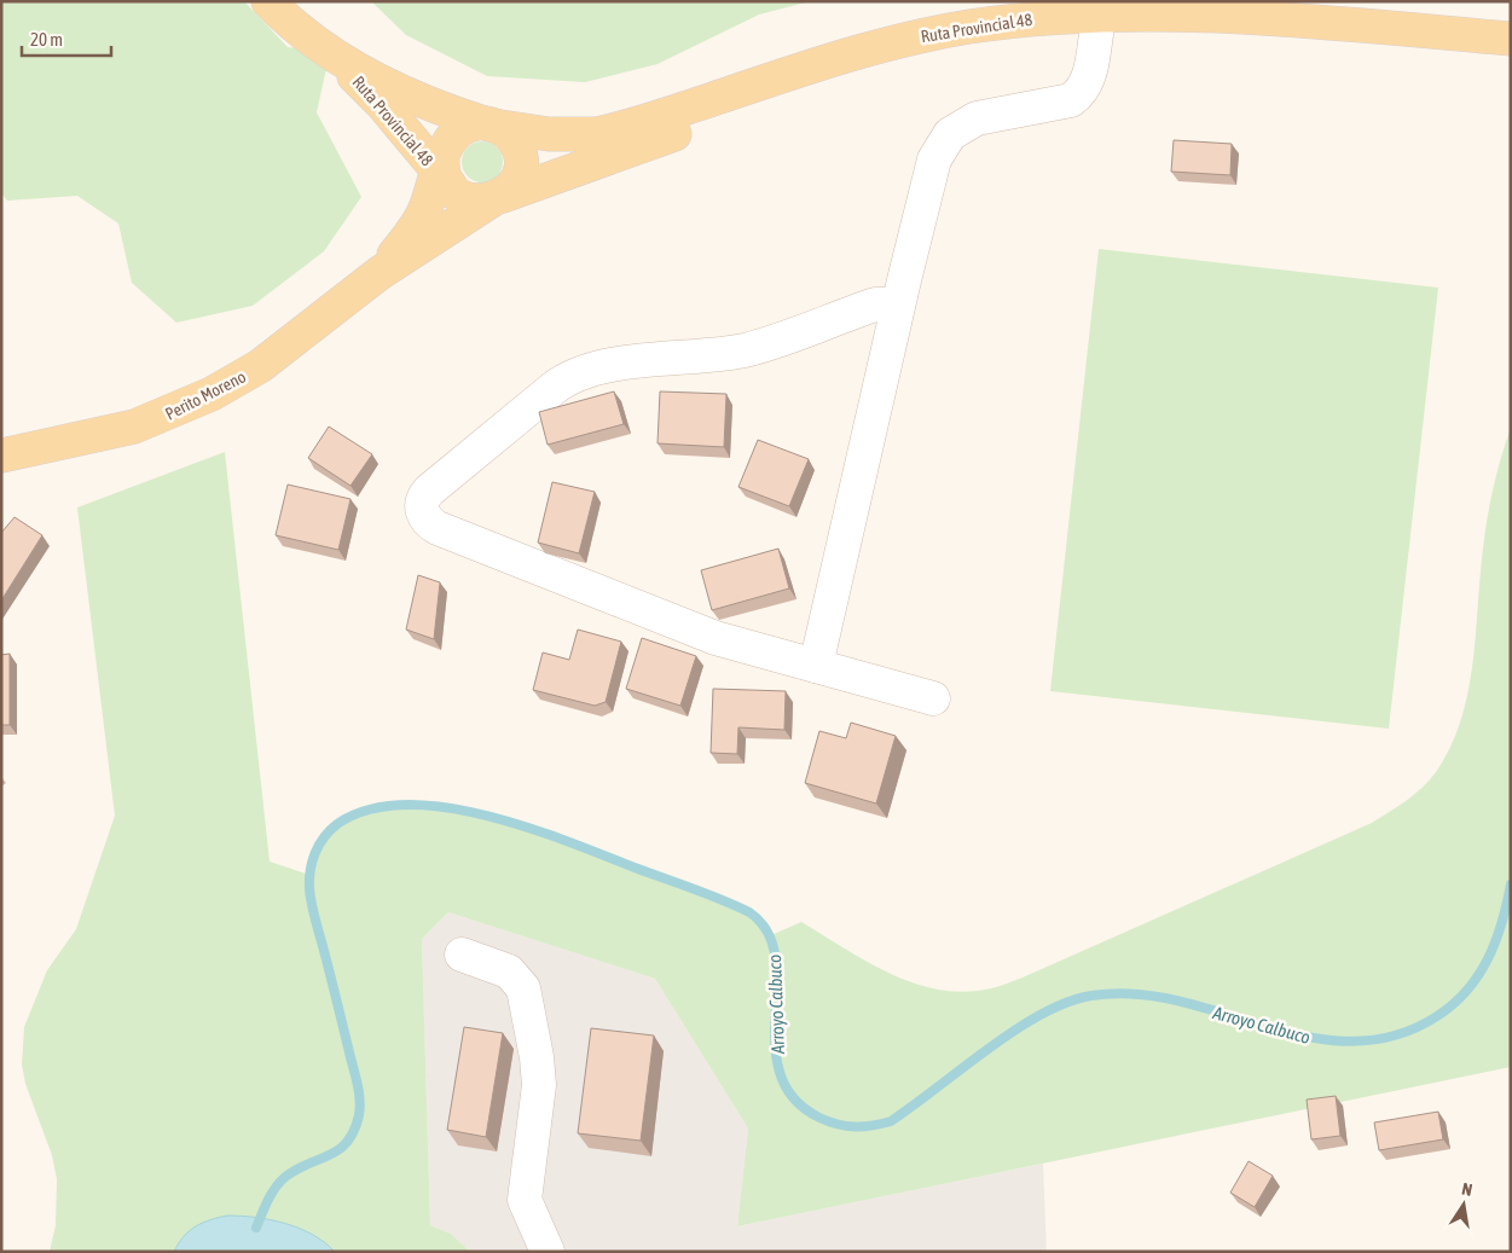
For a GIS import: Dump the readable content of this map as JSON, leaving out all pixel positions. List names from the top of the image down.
{
  "streets": {
    "main road": ["Ruta Provincial 48", "Perito Moreno"]
  },
  "crossings": [
    ["Ruta Provincial 48", "Perito Moreno"]
  ],
  "water": ["Arroyo Calbuco"],
  "scale_bar": "20 m",
  "north": "top"
}
